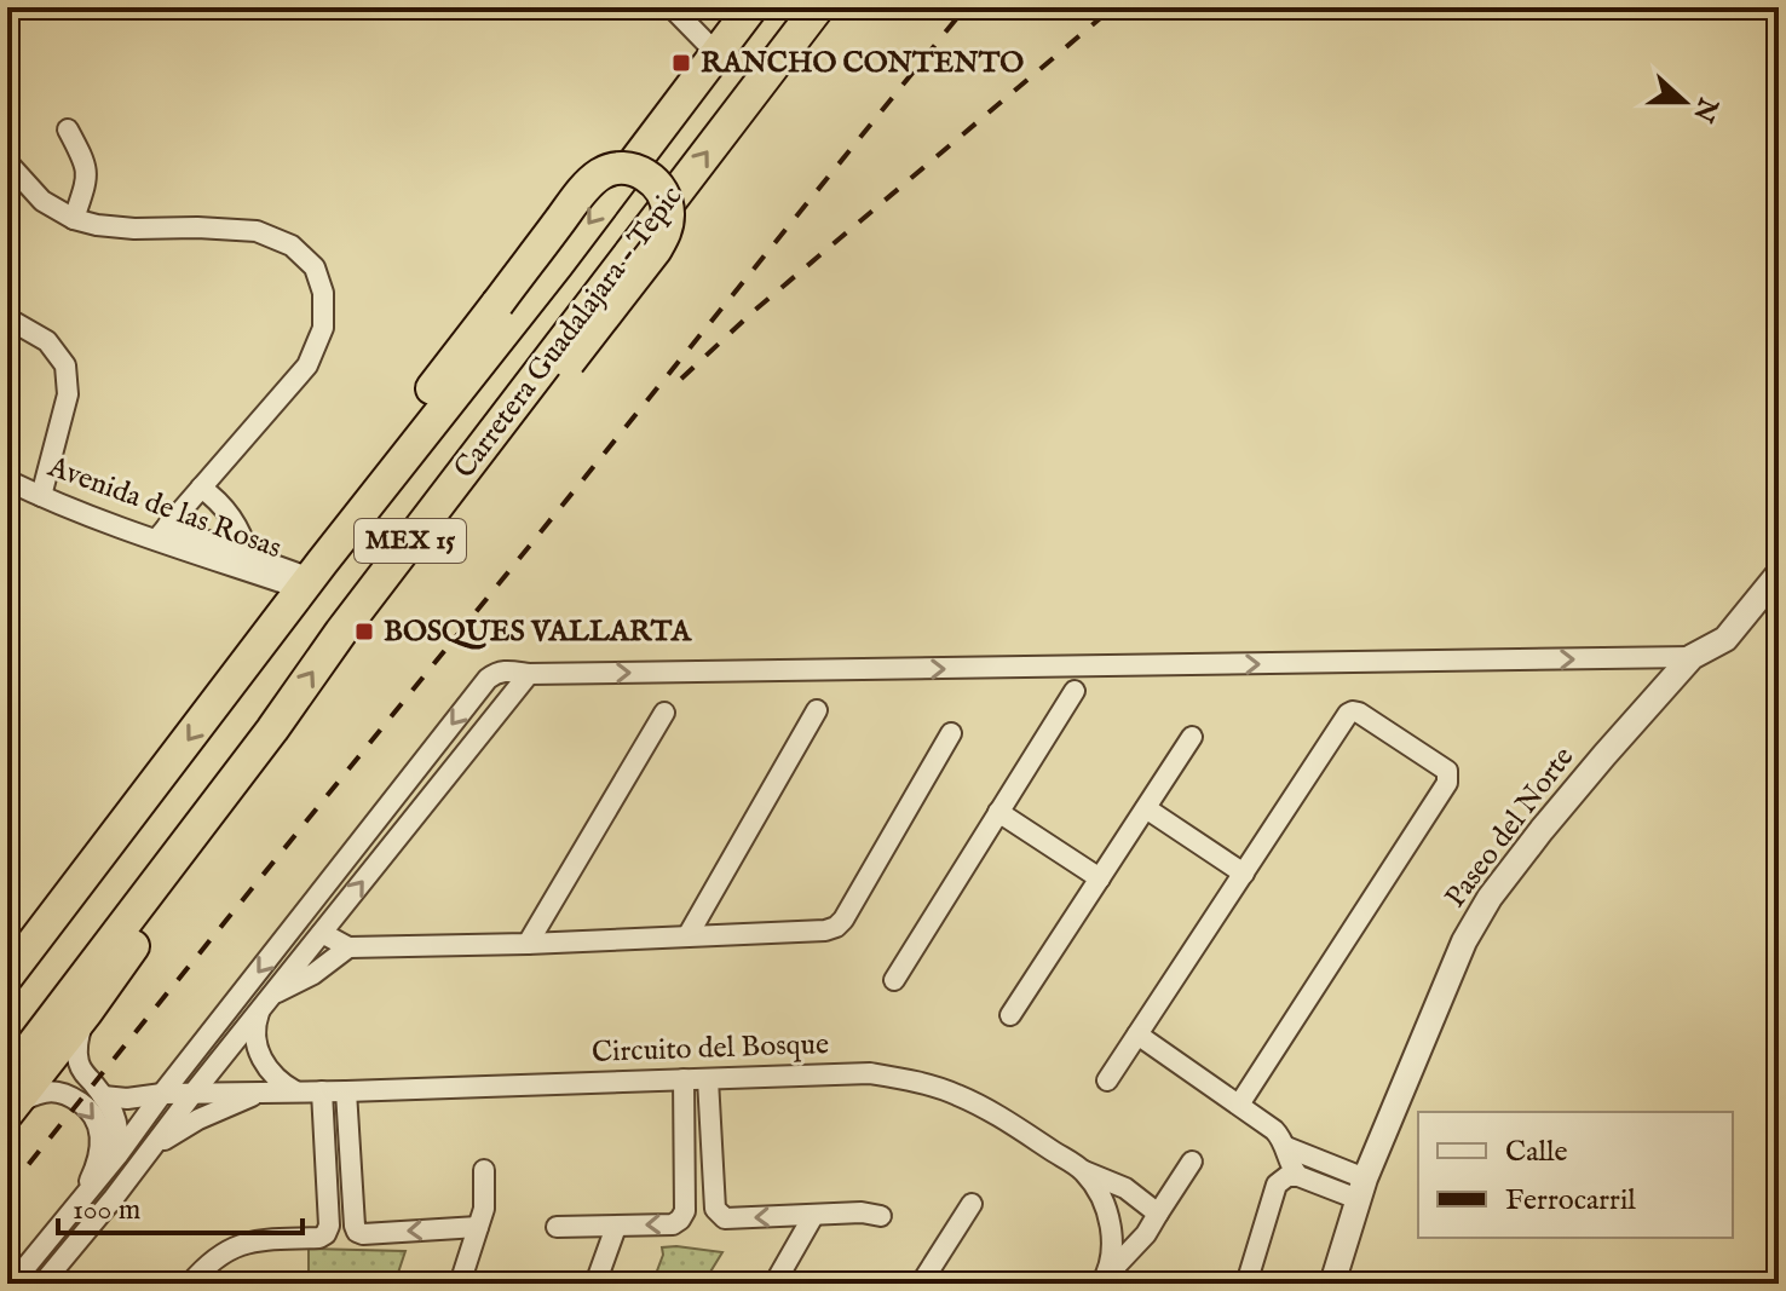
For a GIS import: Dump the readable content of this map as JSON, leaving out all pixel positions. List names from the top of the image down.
{
  "streets": {
    "highway": ["Carretera Guadalajara - Tepic", "MEX 15"],
    "street": ["Avenida de las Rosas", "Paseo del Norte", "Circuito del Bosque"]
  },
  "crossings": [
    ["Carretera Guadalajara - Tepic", "Avenida de las Rosas"]
  ],
  "places": {
    "transit": ["RANCHO CONTENTO", "BOSQUES VALLARTA"]
  },
  "legend": ["Calle", "Ferrocarril"],
  "scale_bar": "100 m",
  "north": "right"
}
